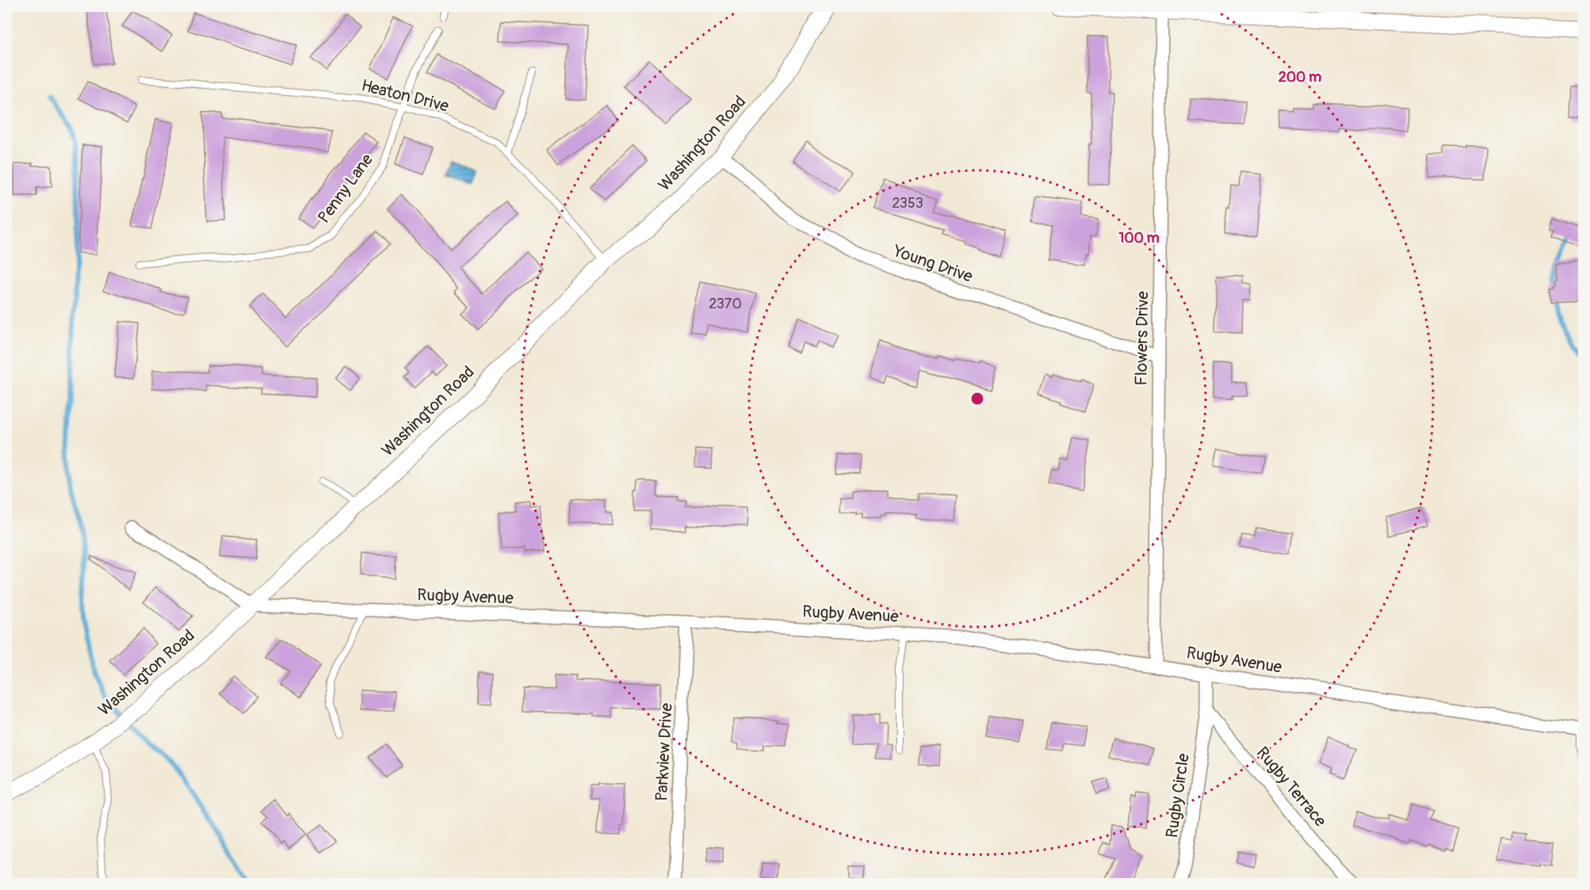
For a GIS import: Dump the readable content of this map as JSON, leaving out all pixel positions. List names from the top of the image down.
{
  "streets": {
    "street": [
      "Washington Road",
      "Young Drive",
      "Flowers Drive",
      "Rugby Avenue",
      "Parkview Drive",
      "Rugby Terrace",
      "Rugby Circle"
    ],
    "lane": ["Heaton Drive", "Penny Lane"]
  },
  "crossings": [
    ["Heaton Drive", "Washington Road"],
    ["Heaton Drive", "Penny Lane"],
    ["Washington Road", "Young Drive"],
    ["Washington Road", "Rugby Avenue"],
    ["Young Drive", "Flowers Drive"],
    ["Flowers Drive", "Rugby Avenue"],
    ["Rugby Avenue", "Parkview Drive"],
    ["Rugby Avenue", "Rugby Circle"],
    ["Rugby Terrace", "Rugby Circle"]
  ],
  "house_numbers": ["2353", "2370"],
  "rings": ["200 m", "100 m"]
}
